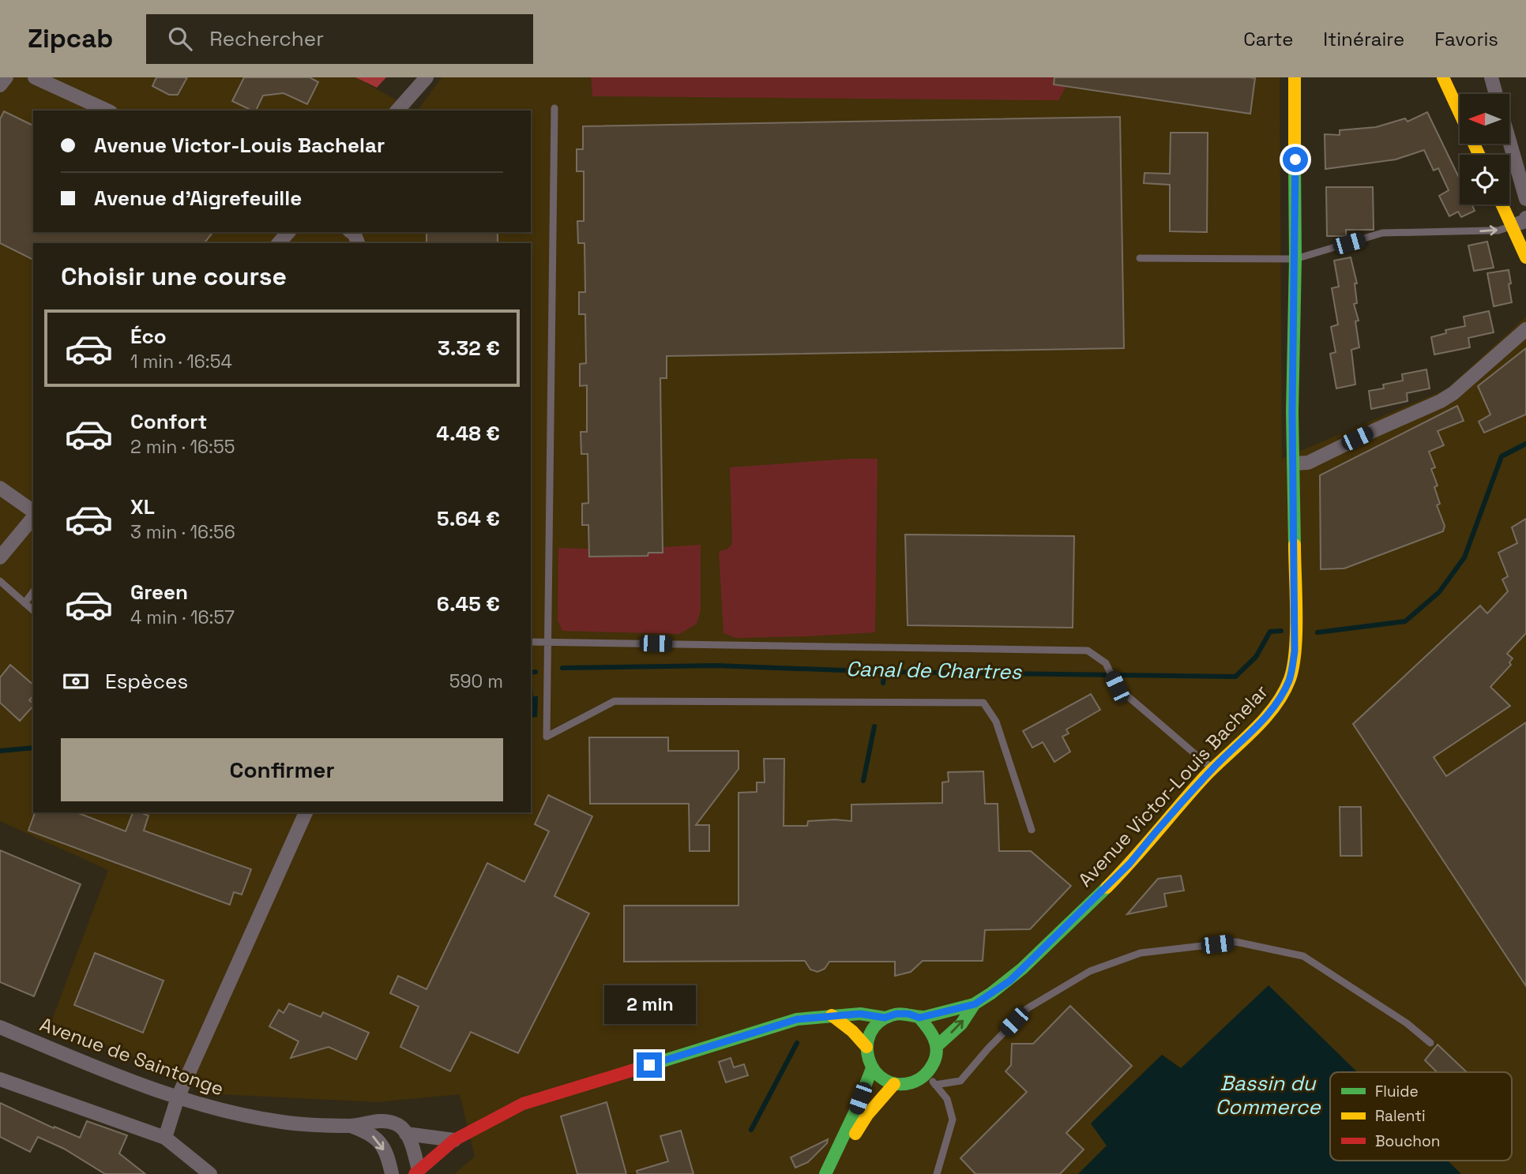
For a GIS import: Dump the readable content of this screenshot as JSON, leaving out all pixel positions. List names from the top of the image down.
{
  "streets": {
    "main road": ["Avenue Victor-Louis Bachelar"],
    "street": ["Avenue de Saintonge"]
  },
  "water": ["Canal de Chartres", "Bassin du Commerce"],
  "legend": ["Fluide", "Ralenti", "Bouchon"],
  "north": "left",
  "page": {
    "header": "Zipcab",
    "search": "Rechercher",
    "nav": ["Carte", "Itinéraire", "Favoris"],
    "banner": ["Avenue Victor-Louis Bachelar", "Avenue d'Aigrefeuille"],
    "heading": "Choisir une course",
    "list": [
      {
        "name": "Éco",
        "note": "1 min · 16:54",
        "value": "3.32 €"
      },
      {
        "name": "Confort",
        "note": "2 min · 16:55",
        "value": "4.48 €"
      },
      {
        "name": "XL",
        "note": "3 min · 16:56",
        "value": "5.64 €"
      },
      {
        "name": "Green",
        "note": "4 min · 16:57",
        "value": "6.45 €"
      }
    ],
    "pay": ["Espèces", "590 m"],
    "buttons": "Confirmer",
    "bubble": "2 min"
  }
}
